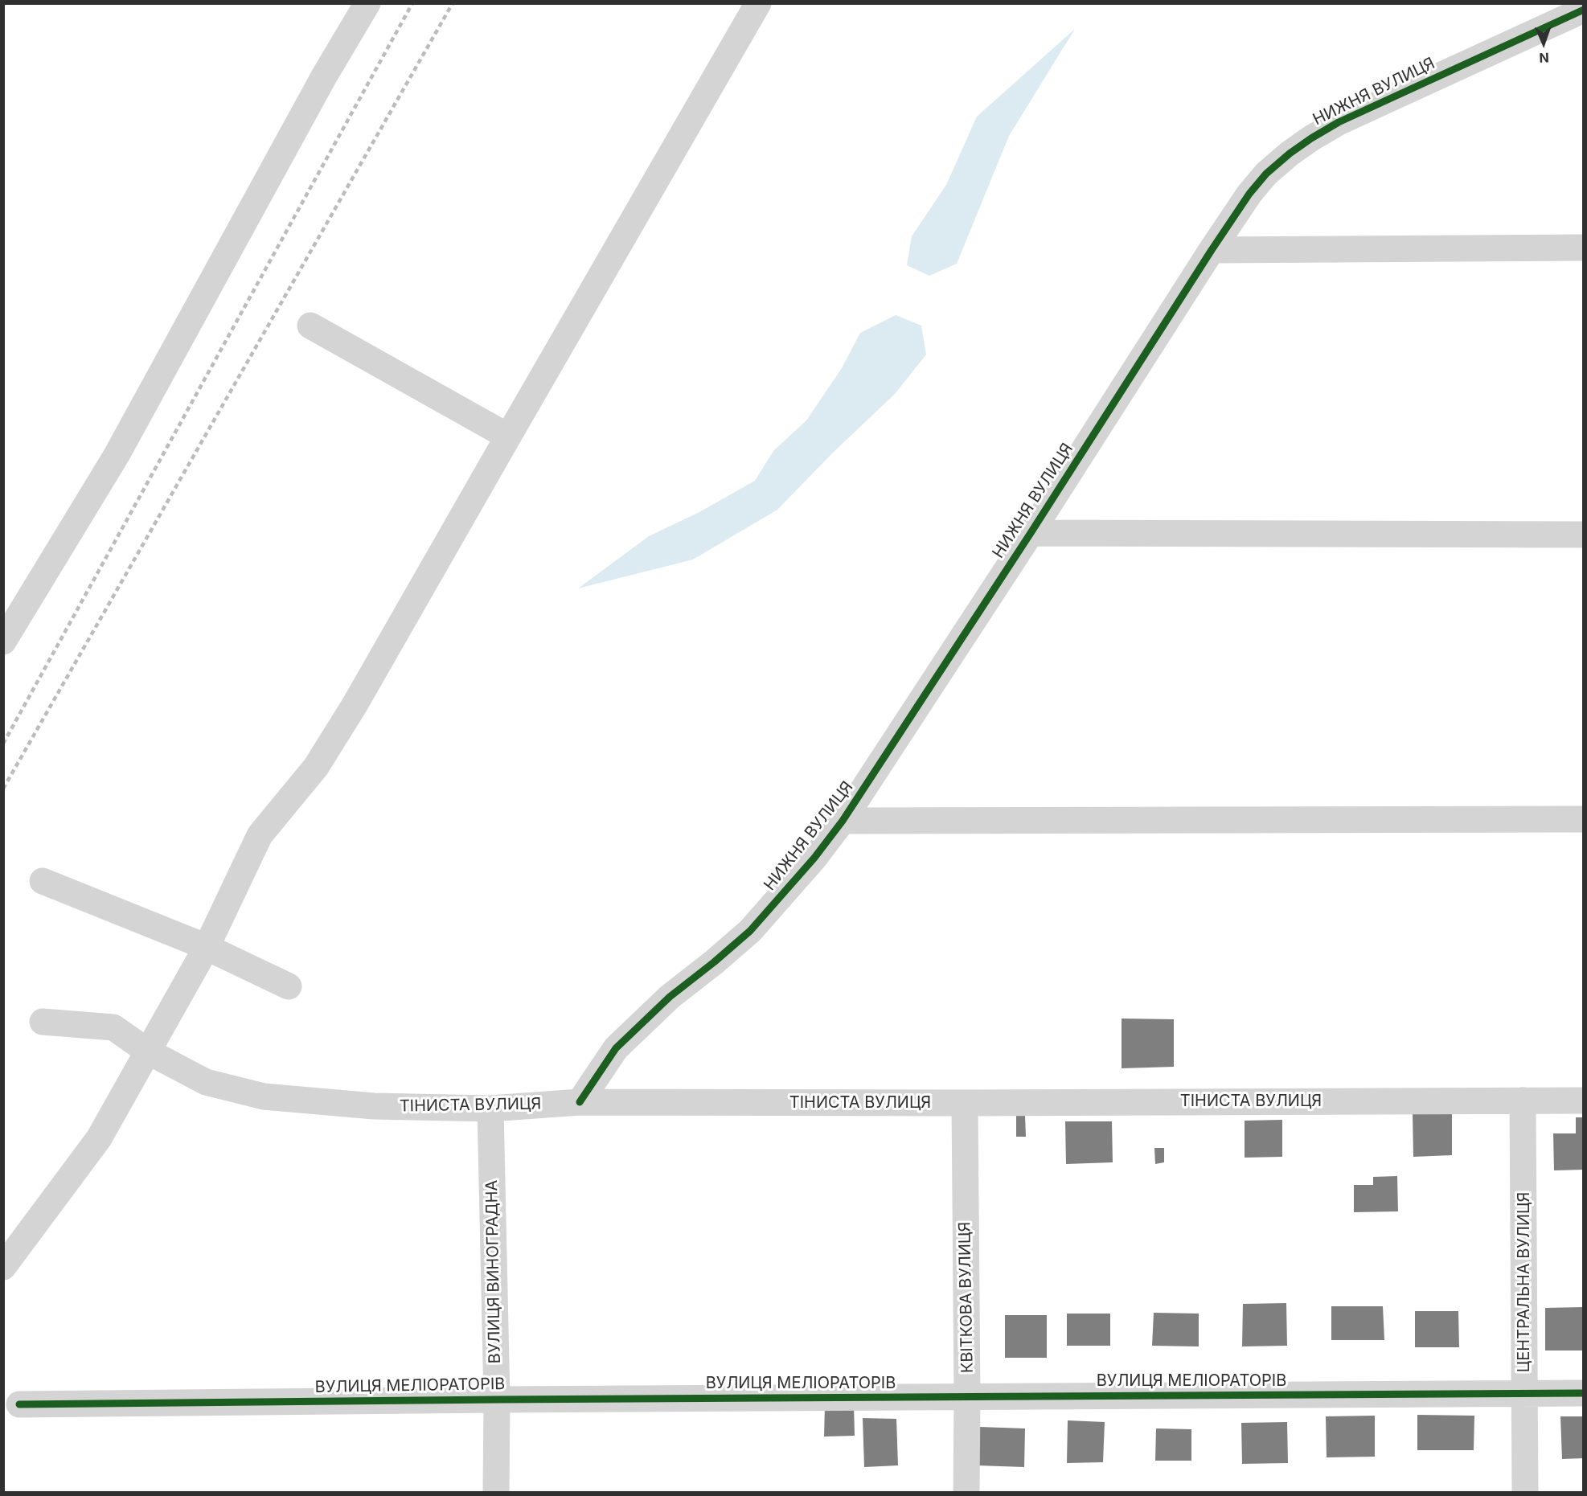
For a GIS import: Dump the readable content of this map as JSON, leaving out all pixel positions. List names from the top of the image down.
{
  "streets": {
    "street": [
      "НИЖНЯ ВУЛИЦЯ",
      "ТІНИСТА ВУЛИЦЯ",
      "ВУЛИЦЯ ВИНОГРАДНА",
      "ЦЕНТРАЛЬНА ВУЛИЦЯ",
      "КВІТКОВА ВУЛИЦЯ",
      "ВУЛИЦЯ МЕЛІОРАТОРІВ"
    ]
  },
  "crossings": [
    ["НИЖНЯ ВУЛИЦЯ", "ТІНИСТА ВУЛИЦЯ"],
    ["ТІНИСТА ВУЛИЦЯ", "ВУЛИЦЯ ВИНОГРАДНА"],
    ["ТІНИСТА ВУЛИЦЯ", "ЦЕНТРАЛЬНА ВУЛИЦЯ"],
    ["ТІНИСТА ВУЛИЦЯ", "КВІТКОВА ВУЛИЦЯ"],
    ["ВУЛИЦЯ ВИНОГРАДНА", "ВУЛИЦЯ МЕЛІОРАТОРІВ"],
    ["ЦЕНТРАЛЬНА ВУЛИЦЯ", "ВУЛИЦЯ МЕЛІОРАТОРІВ"],
    ["КВІТКОВА ВУЛИЦЯ", "ВУЛИЦЯ МЕЛІОРАТОРІВ"]
  ],
  "north": "bottom"
}
